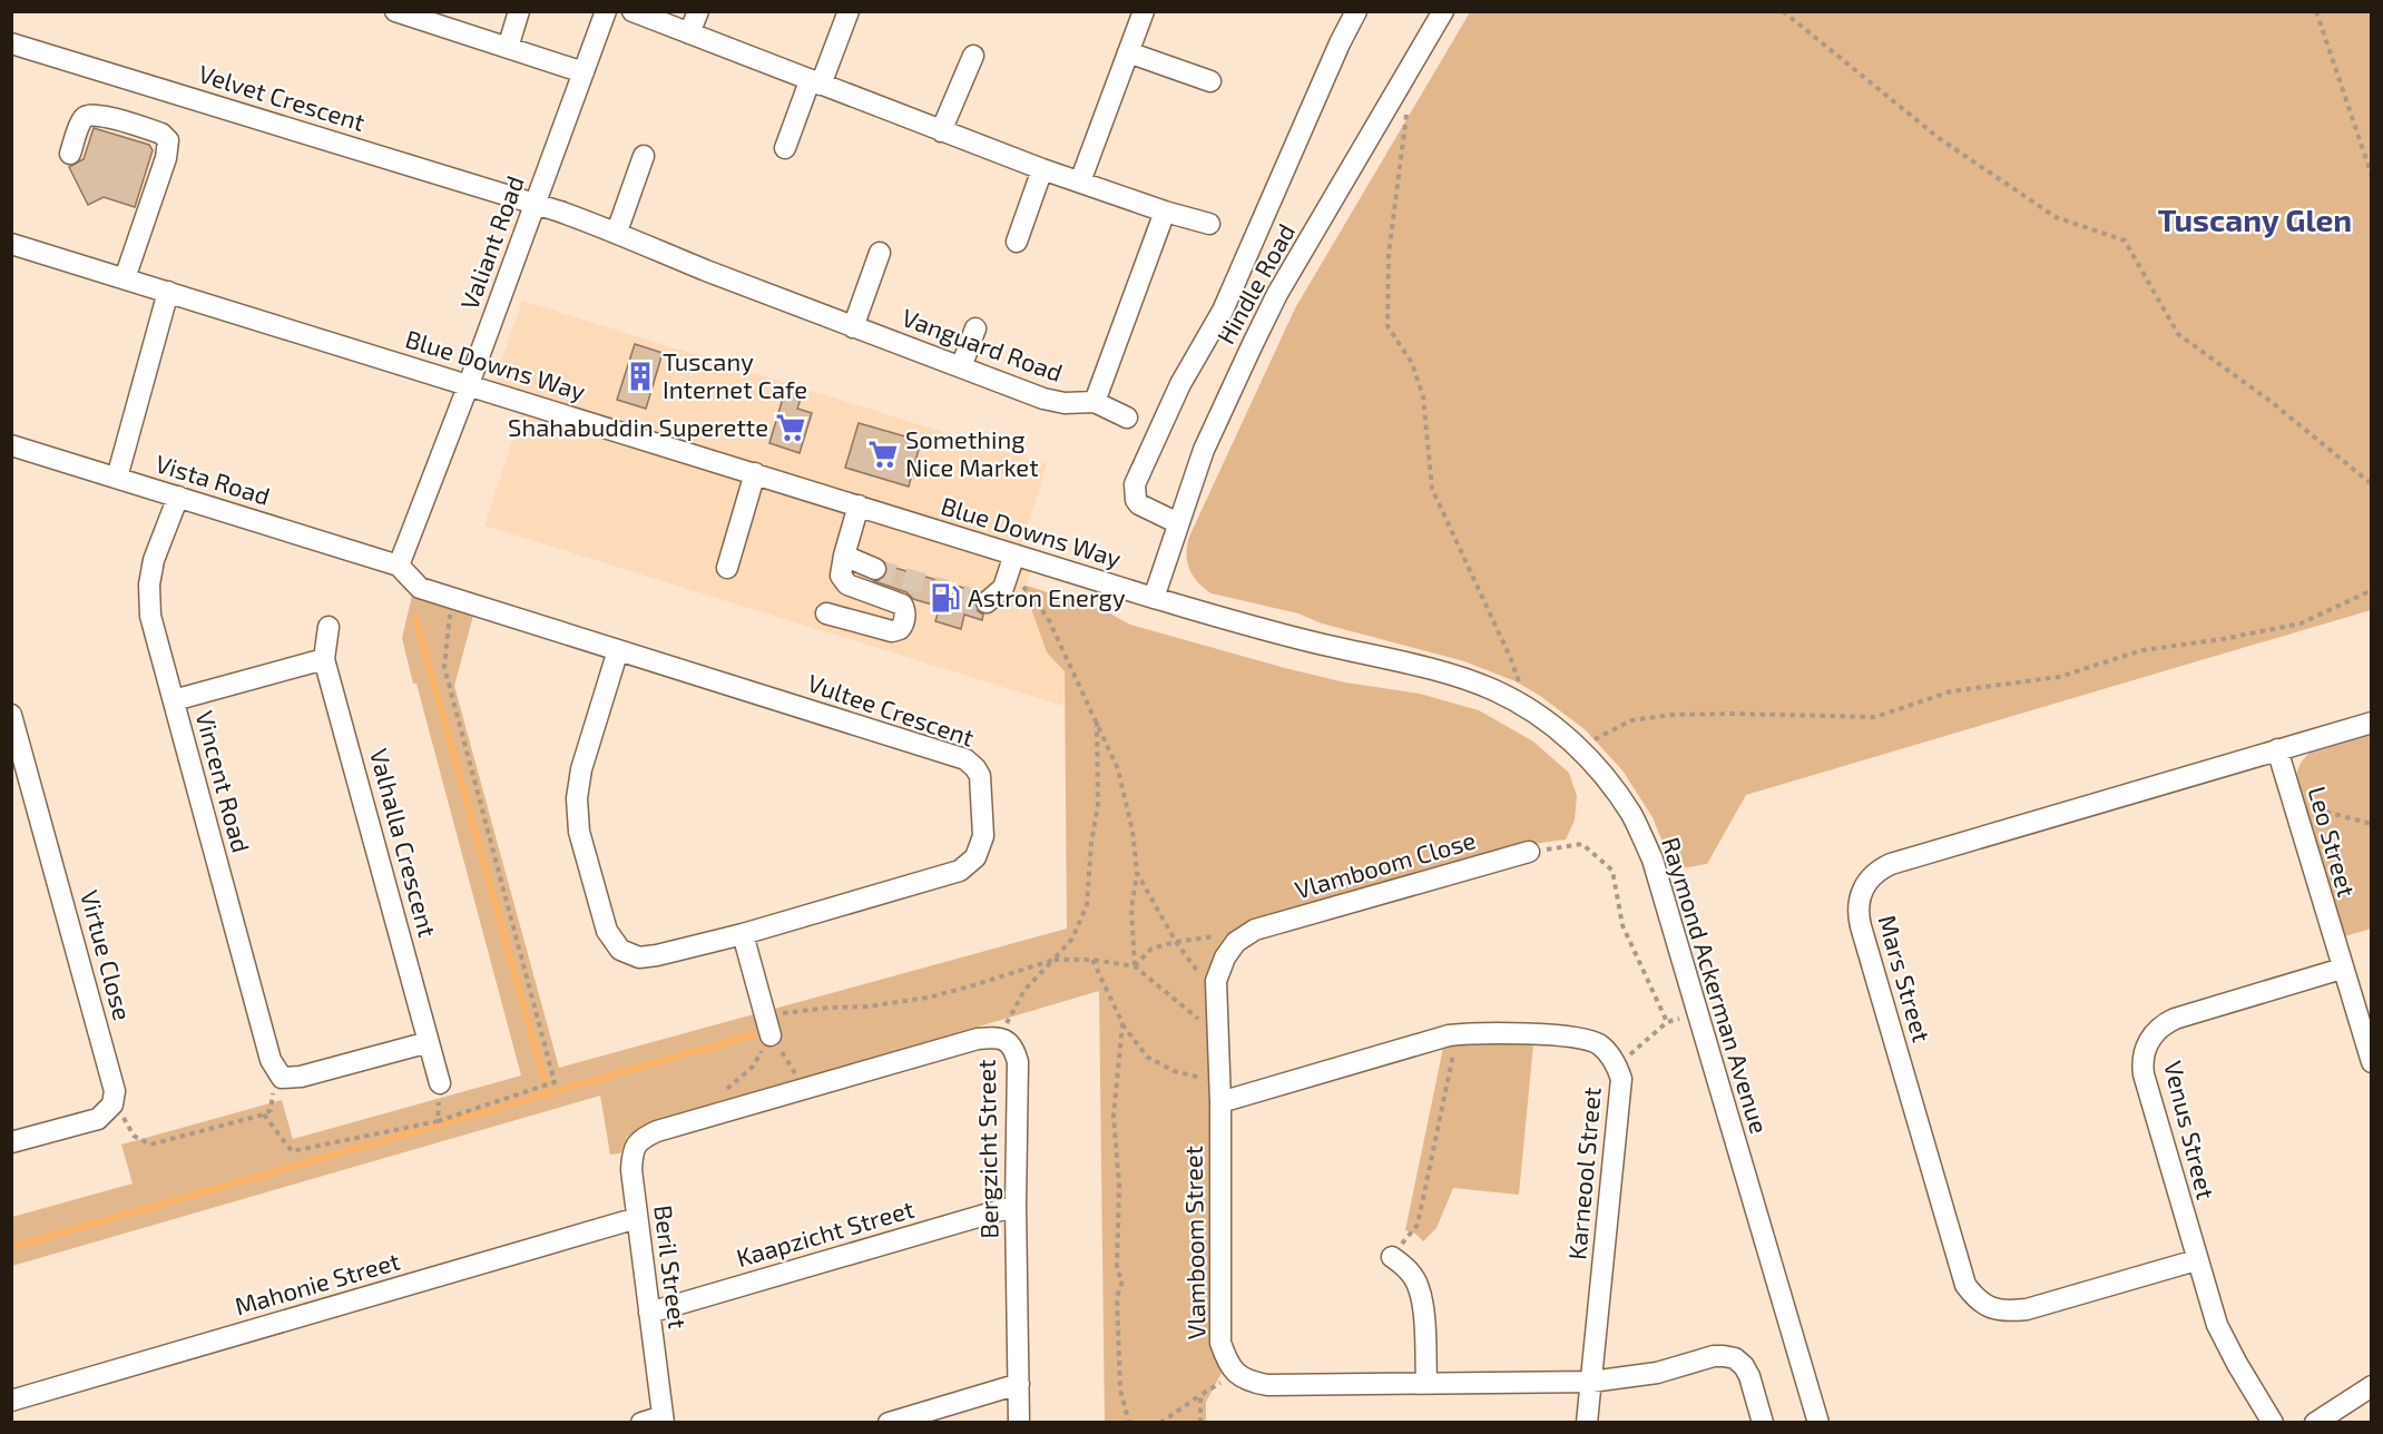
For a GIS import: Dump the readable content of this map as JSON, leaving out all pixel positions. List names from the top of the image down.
{
  "streets": {
    "street": [
      "Velvet Crescent",
      "Valiant Road",
      "Hindle Road",
      "Vanguard Road",
      "Blue Downs Way",
      "Vista Road",
      "Vultee Crescent",
      "Vincent Road",
      "Leo Street",
      "Valhalla Crescent",
      "Vlamboom Close",
      "Virtue Close",
      "Mars Street",
      "Raymond Ackerman Avenue",
      "Venus Street",
      "Bergzicht Street",
      "Karneool Street",
      "Kaapzicht Street",
      "Vlamboom Street",
      "Beril Street",
      "Mahonie Street"
    ]
  },
  "crossings": [
    ["Velvet Crescent", "Valiant Road"],
    ["Velvet Crescent", "Vanguard Road"],
    ["Valiant Road", "Vanguard Road"],
    ["Valiant Road", "Blue Downs Way"],
    ["Valiant Road", "Vista Road"],
    ["Valiant Road", "Vultee Crescent"],
    ["Hindle Road", "Blue Downs Way"],
    ["Hindle Road", "Raymond Ackerman Avenue"],
    ["Blue Downs Way", "Raymond Ackerman Avenue"],
    ["Vista Road", "Vultee Crescent"],
    ["Vista Road", "Vincent Road"],
    ["Leo Street", "Mars Street"],
    ["Leo Street", "Venus Street"],
    ["Vlamboom Close", "Vlamboom Street"],
    ["Mars Street", "Venus Street"],
    ["Bergzicht Street", "Kaapzicht Street"],
    ["Bergzicht Street", "Beril Street"],
    ["Karneool Street", "Vlamboom Street"],
    ["Kaapzicht Street", "Beril Street"],
    ["Beril Street", "Mahonie Street"]
  ],
  "districts": ["Tuscany Glen"],
  "places": {
    "building": ["Tuscany Internet Cafe"],
    "supermarket": ["Shahabuddin Superette", "Something Nice Market"],
    "fuel station": ["Astron Energy"]
  }
}
